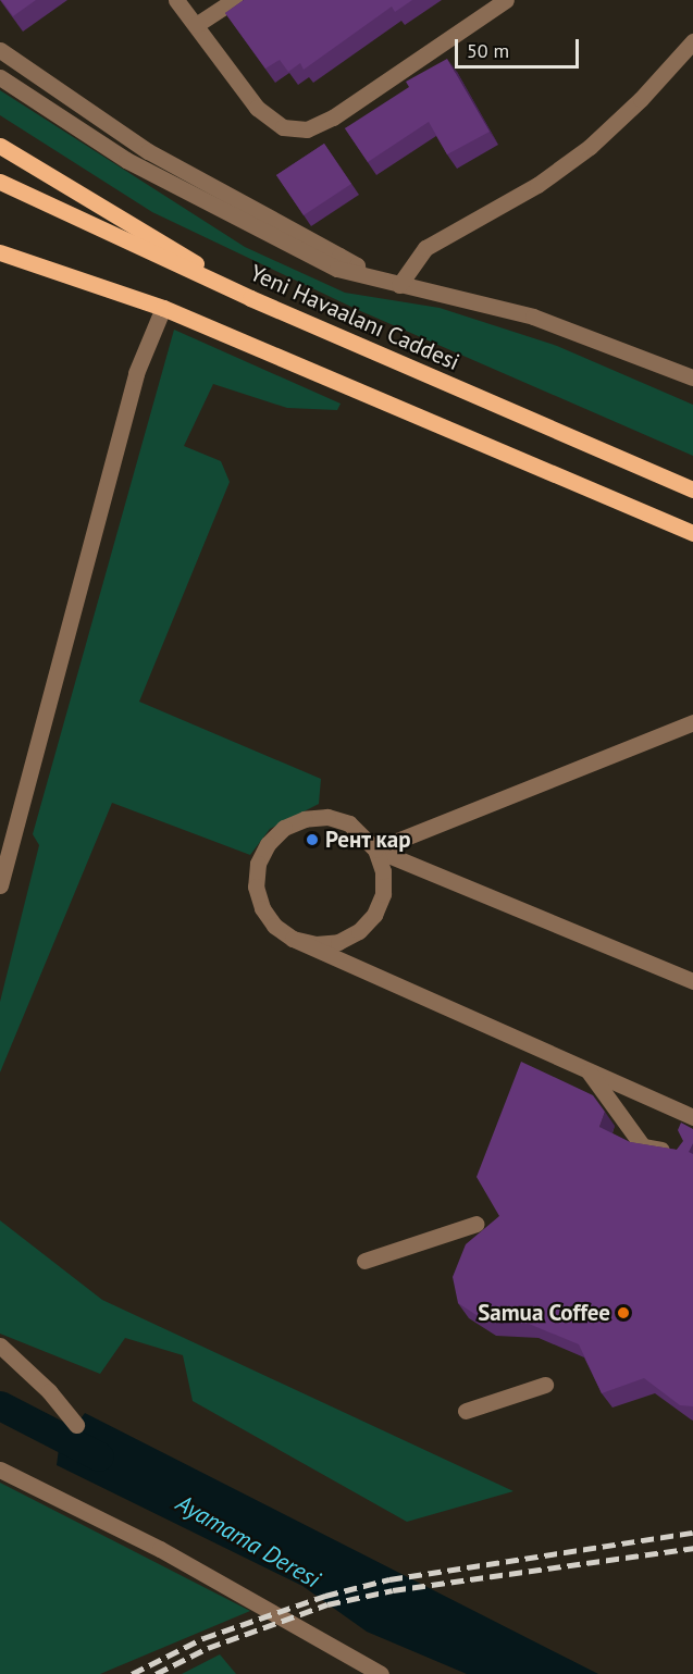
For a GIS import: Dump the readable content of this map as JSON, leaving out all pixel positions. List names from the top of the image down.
{
  "streets": {
    "main road": ["Yeni Havaalanı Caddesi"]
  },
  "water": ["Ayamama Deresi"],
  "places": ["Рент кар", "Samua Coffee"],
  "scale_bar": "50 m"
}
